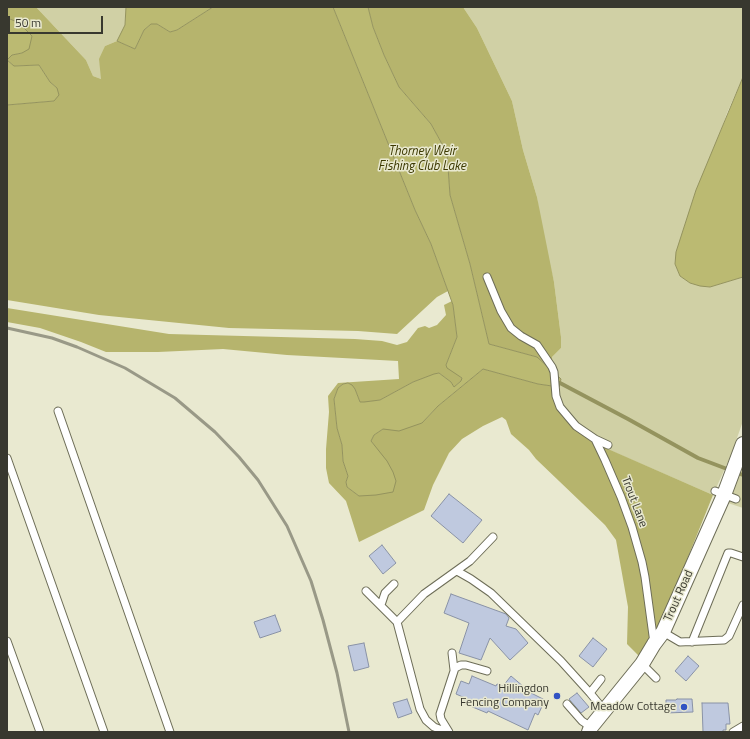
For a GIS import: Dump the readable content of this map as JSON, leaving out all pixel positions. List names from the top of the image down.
{
  "streets": {
    "street": ["Trout Road"],
    "lane": ["Trout Lane"]
  },
  "crossings": [
    ["Trout Lane", "Trout Road"]
  ],
  "water": ["Thorney Weir Fishing Club Lake"],
  "places": ["Hillingdon Fencing Company", "Meadow Cottage"],
  "scale_bar": "50 m"
}
